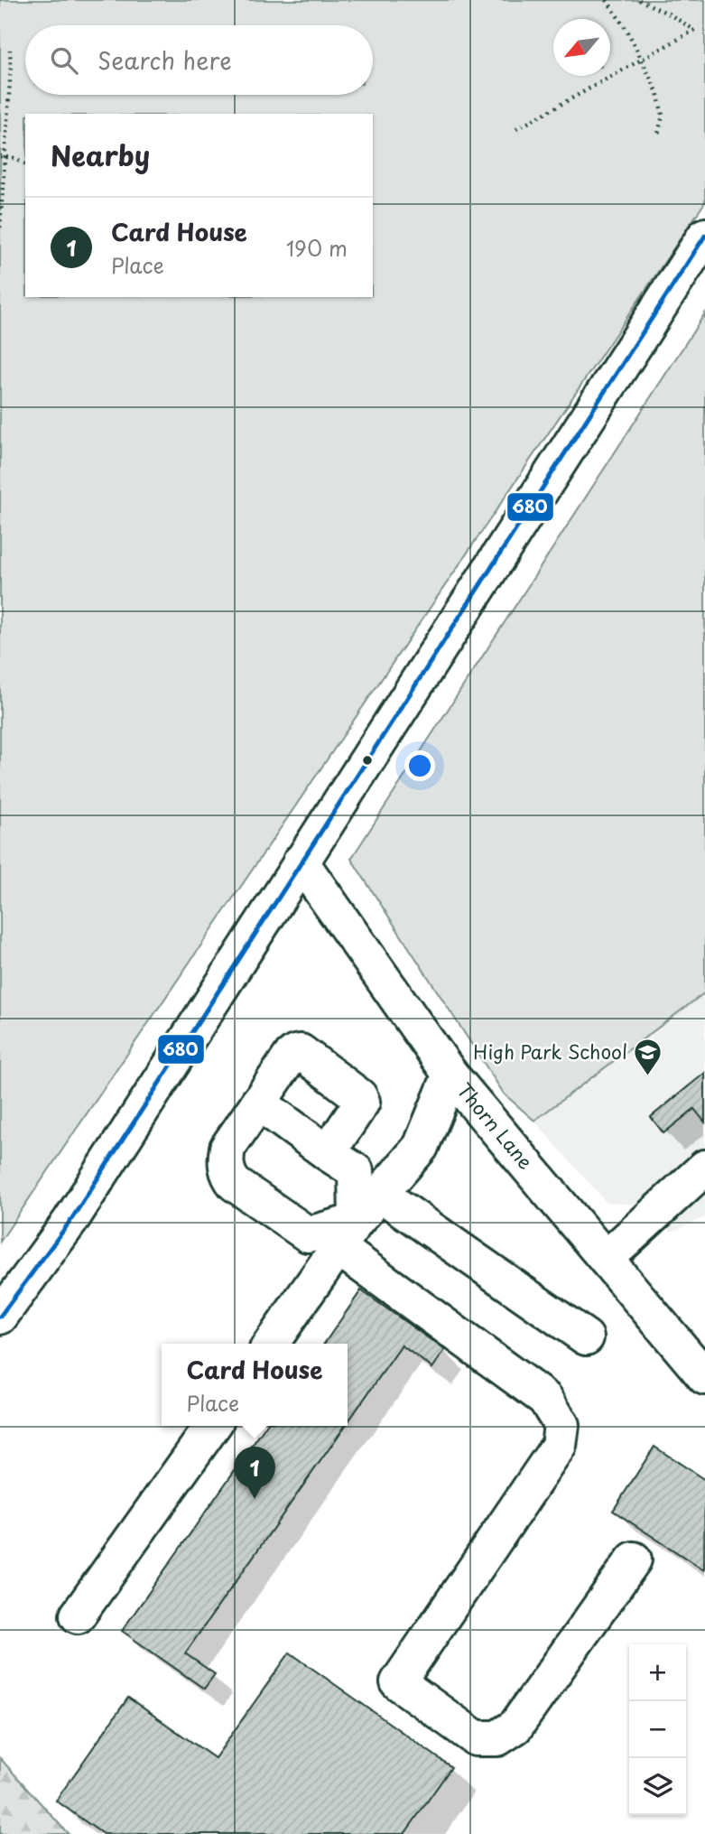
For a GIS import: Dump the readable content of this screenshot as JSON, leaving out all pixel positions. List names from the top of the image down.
{
  "streets": {
    "main road": ["Thorn Lane"]
  },
  "places": {
    "school or university": ["High Park School"]
  },
  "lines": ["transit line 680"],
  "north": "bottom left",
  "page": {
    "search": "Search here",
    "heading": "Nearby",
    "list": [
      {
        "mark": "1",
        "name": "Card House",
        "note": "Place",
        "value": "190 m"
      }
    ],
    "popup": ["Card House", "Place"],
    "pins": "1",
    "map_buttons": ["+", "−"]
  }
}
